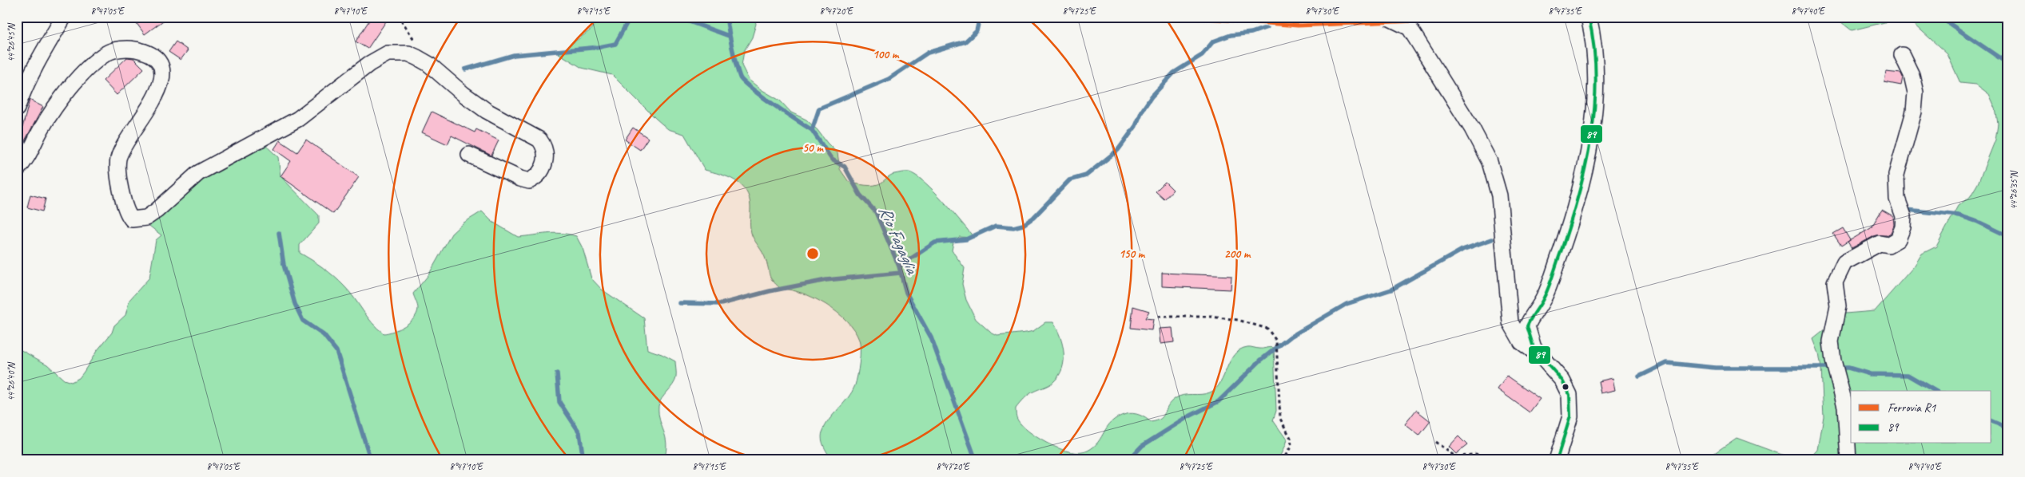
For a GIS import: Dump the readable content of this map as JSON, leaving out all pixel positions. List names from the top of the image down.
{
  "water": ["Rio Fagaglia"],
  "lines": ["rail line R1", "transit line 89"],
  "legend": ["Ferrovia R1", "89"],
  "coordinates": [
    "8°47'05\"E",
    "8°47'10\"E",
    "8°47'15\"E",
    "8°47'20\"E",
    "8°47'25\"E",
    "8°47'30\"E",
    "8°47'35\"E",
    "8°47'40\"E",
    "44°26'45\"N",
    "44°26'35\"N",
    "44°26'40\"N"
  ],
  "rings": [
    "100 m",
    "50 m",
    "150 m",
    "200 m"
  ]
}
